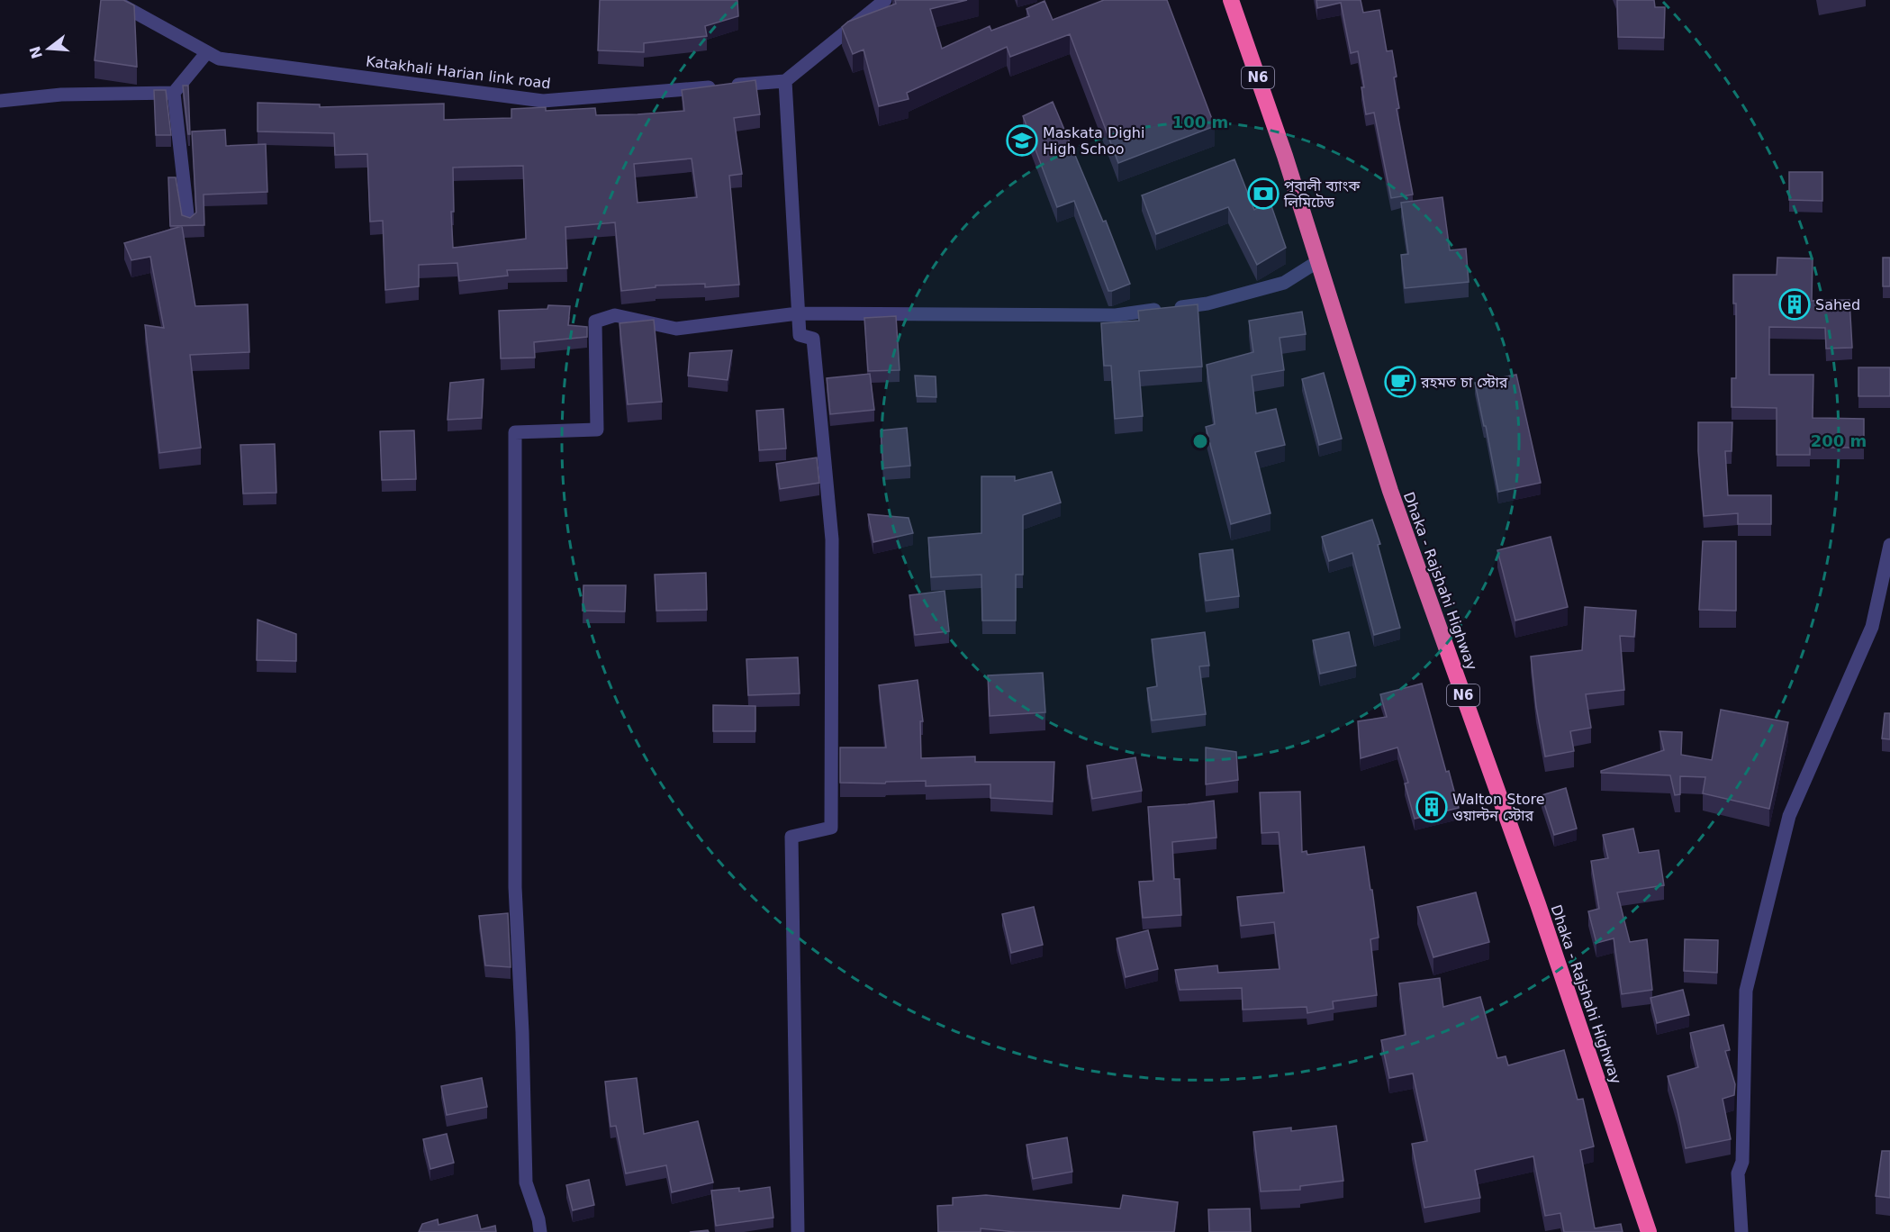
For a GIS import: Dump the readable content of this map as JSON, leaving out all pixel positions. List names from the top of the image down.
{
  "streets": {
    "highway": ["N6", "Dhaka - Rajshahi Highway"],
    "street": ["Katakhali Harian link road"]
  },
  "places": {
    "school or university": ["Maskata Dighi High Schoo"],
    "bank": ["পূবালী ব্যাংক লিমিটেড"],
    "building": ["Sahed", "Walton Store ওয়াল্টন স্টোর"],
    "cafe": ["রহমত চা স্টোর"]
  },
  "north": "left",
  "rings": ["100 m", "200 m"]
}
